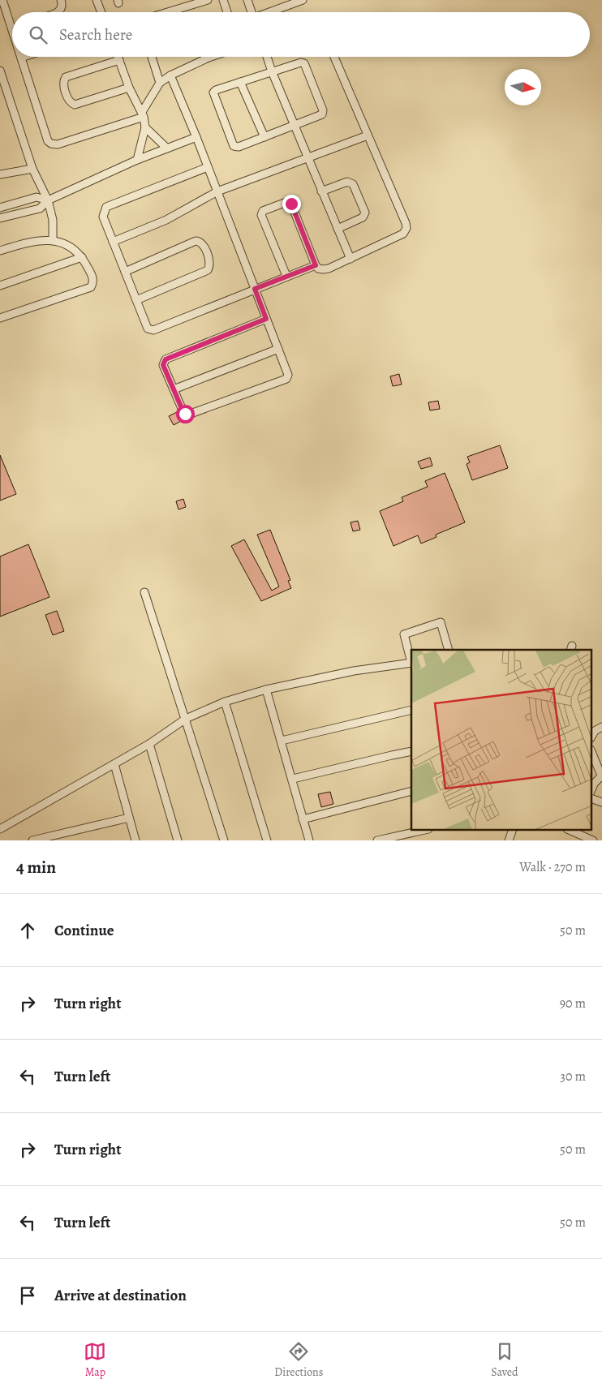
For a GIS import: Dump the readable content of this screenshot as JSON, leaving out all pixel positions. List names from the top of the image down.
{
  "north": "right",
  "page": {
    "search": "Search here",
    "heading": ["4 min", "Walk · 270 m"],
    "list": [
      ["Continue", "50 m"],
      ["Turn right", "90 m"],
      ["Turn left", "30 m"],
      ["Turn right", "50 m"],
      ["Turn left", "50 m"],
      "Arrive at destination"
    ],
    "nav": ["Map", "Directions", "Saved"]
  }
}
